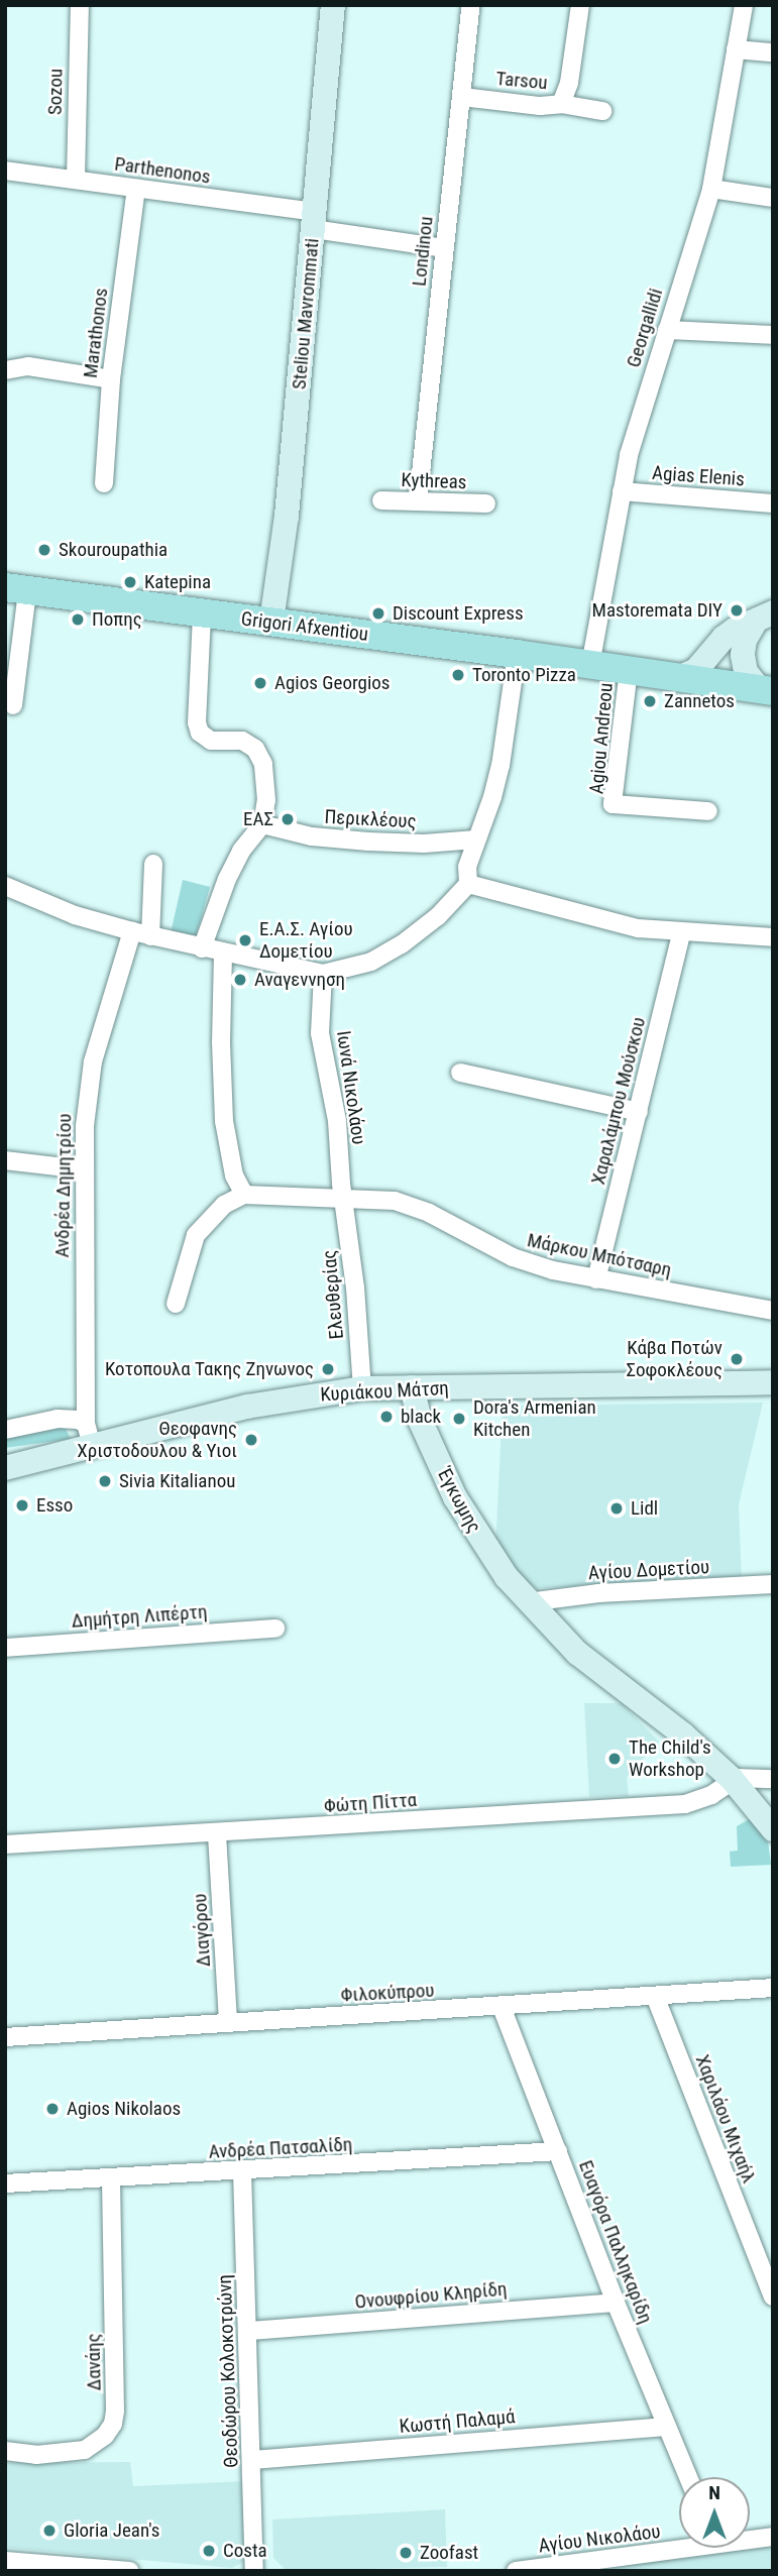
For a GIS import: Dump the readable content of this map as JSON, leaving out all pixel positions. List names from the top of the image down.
{
  "streets": {
    "main road": [
      "Steliou Mavrommati",
      "Grigori Afxentiou",
      "Κυριάκου Μάτση",
      "Έγκωμης"
    ],
    "street": [
      "Tarsou",
      "Sozou",
      "Parthenonos",
      "Londinou",
      "Georgallidi",
      "Marathonos",
      "Agias Elenis",
      "Kythreas",
      "Agiou Andreou",
      "Περικλέους",
      "Ιωνά Νικολάου",
      "Χαραλάμπου Μούσκου",
      "Ανδρέα Δημητρίου",
      "Μάρκου Μπότσαρη",
      "Ελευθερίας",
      "Αγίου Δομετίου",
      "Δημήτρη Λιπέρτη",
      "Φώτη Πίττα",
      "Διαγόρου",
      "Φιλοκύπρου",
      "Χαριλάου Μιχαήλ",
      "Ανδρέα Πατσαλίδη",
      "Ευαγόρα Παλληκαρίδη",
      "Ονουφρίου Κληρίδη",
      "Δανάης",
      "Θεοδώρου Κολοκοτρώνη",
      "Κωστή Παλαμά",
      "Αγίου Νικολάου"
    ]
  },
  "crossings": [
    ["Tarsou", "Londinou"],
    ["Sozou", "Parthenonos"],
    ["Parthenonos", "Londinou"],
    ["Parthenonos", "Steliou Mavrommati"],
    ["Parthenonos", "Marathonos"],
    ["Londinou", "Kythreas"],
    ["Steliou Mavrommati", "Grigori Afxentiou"],
    ["Georgallidi", "Agias Elenis"],
    ["Georgallidi", "Grigori Afxentiou"],
    ["Grigori Afxentiou", "Agiou Andreou"],
    ["Ιωνά Νικολάου", "Μάρκου Μπότσαρη"],
    ["Ιωνά Νικολάου", "Ελευθερίας"],
    ["Χαραλάμπου Μούσκου", "Μάρκου Μπότσαρη"],
    ["Ανδρέα Δημητρίου", "Κυριάκου Μάτση"],
    ["Μάρκου Μπότσαρη", "Ελευθερίας"],
    ["Ελευθερίας", "Κυριάκου Μάτση"],
    ["Κυριάκου Μάτση", "Έγκωμης"],
    ["Έγκωμης", "Αγίου Δομετίου"],
    ["Έγκωμης", "Φώτη Πίττα"],
    ["Φώτη Πίττα", "Διαγόρου"],
    ["Διαγόρου", "Φιλοκύπρου"],
    ["Φιλοκύπρου", "Χαριλάου Μιχαήλ"],
    ["Φιλοκύπρου", "Ευαγόρα Παλληκαρίδη"],
    ["Ανδρέα Πατσαλίδη", "Ευαγόρα Παλληκαρίδη"],
    ["Ανδρέα Πατσαλίδη", "Δανάης"],
    ["Ανδρέα Πατσαλίδη", "Θεοδώρου Κολοκοτρώνη"],
    ["Ευαγόρα Παλληκαρίδη", "Ονουφρίου Κληρίδη"],
    ["Ευαγόρα Παλληκαρίδη", "Κωστή Παλαμά"],
    ["Ονουφρίου Κληρίδη", "Θεοδώρου Κολοκοτρώνη"],
    ["Θεοδώρου Κολοκοτρώνη", "Κωστή Παλαμά"]
  ],
  "places": [
    "Skouroupathia",
    "Katepina",
    "Mastoremata DIY",
    "Discount Express",
    "Ποπης",
    "Toronto Pizza",
    "Agios Georgios",
    "Zannetos",
    "ΕΑΣ",
    "Ε.Α.Σ. Αγίου Δομετίου",
    "Αναγεννηση",
    "Κάβα Ποτών Σοφοκλέους",
    "Κοτοπουλα Τακης Ζηνωνος",
    "black",
    "Dora's Armenian Kitchen",
    "Θεοφανης Χριστοδουλου & Υιοι",
    "Sivia Kitalianou",
    "Esso",
    "Lidl",
    "The Child's Workshop",
    "Agios Nikolaos",
    "Gloria Jean's",
    "Costa",
    "Zoofast"
  ],
  "north": "top"
}
